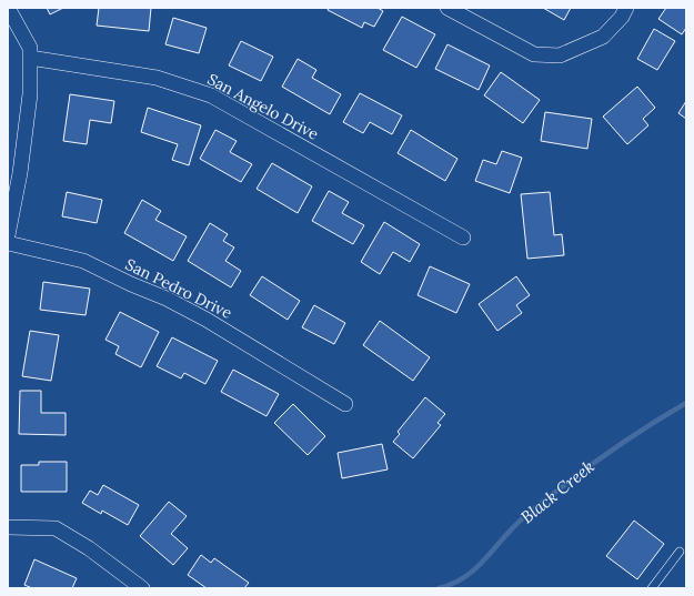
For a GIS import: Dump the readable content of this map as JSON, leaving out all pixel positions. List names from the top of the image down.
{
  "streets": {
    "street": ["San Angelo Drive", "San Pedro Drive"]
  },
  "water": ["Black Creek"]
}
